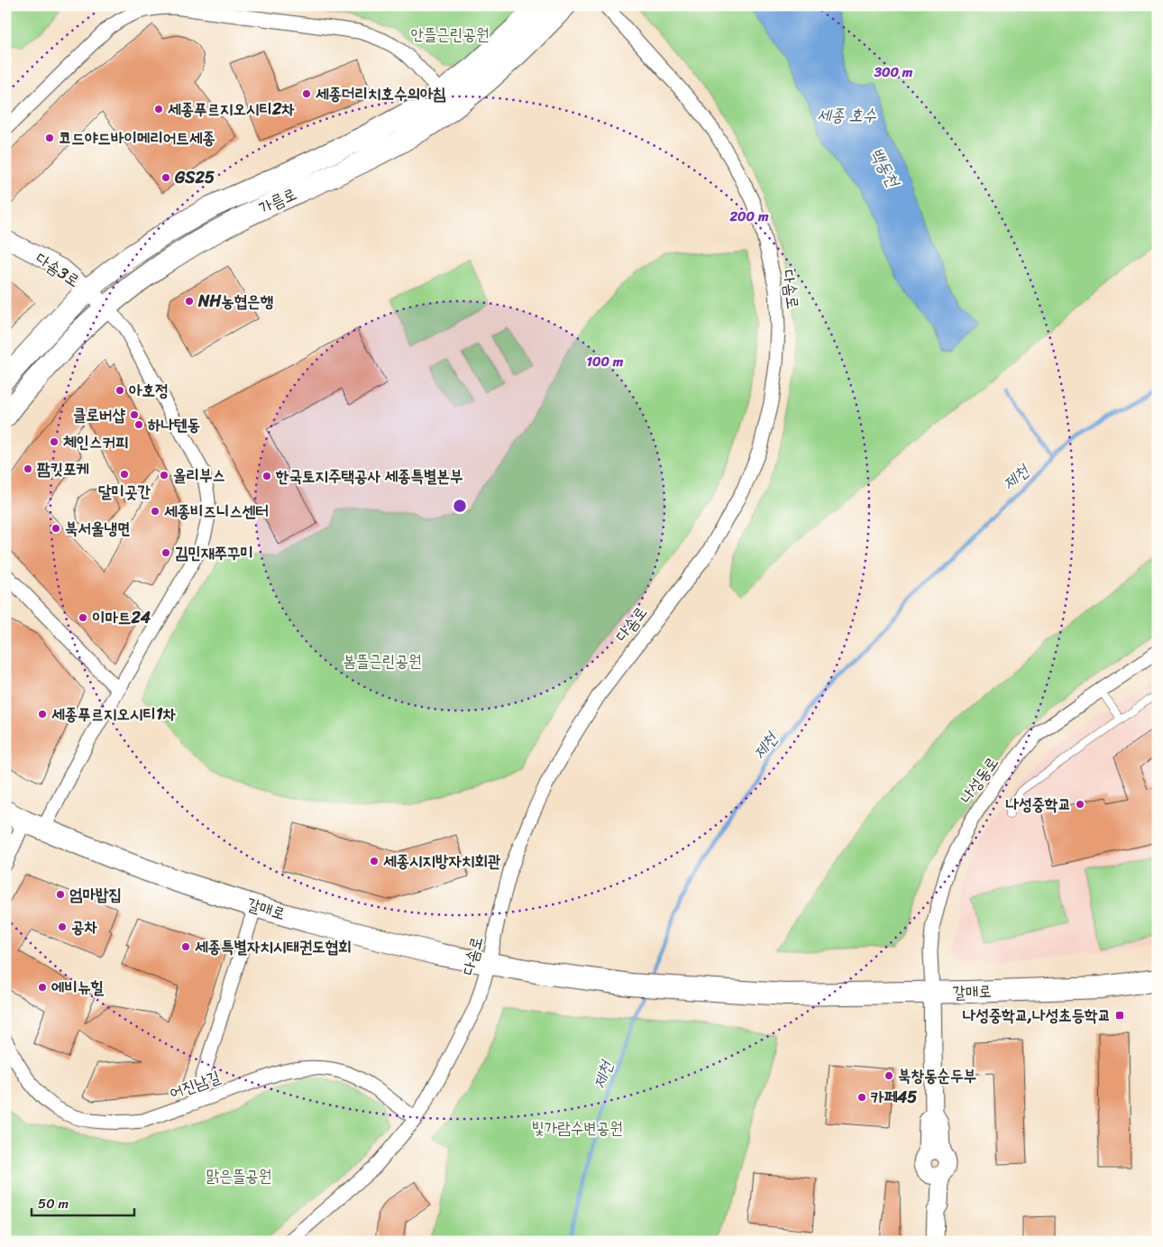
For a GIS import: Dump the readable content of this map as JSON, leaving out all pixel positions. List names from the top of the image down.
{
  "streets": {
    "main road": ["가름로", "갈매로"],
    "street": [
      "다솜3로",
      "다솜로",
      "나성동로",
      "어진남길"
    ]
  },
  "crossings": [
    ["가름로", "다솜3로"],
    ["다솜로", "갈매로"],
    ["다솜로", "어진남길"],
    ["나성동로", "갈매로"]
  ],
  "water": ["세종 호수", "백동천", "제천"],
  "parks": [
    "안뜰근린공원",
    "봄뜰근린공원",
    "빛가람수변공원",
    "맑은뜰공원"
  ],
  "places": {
    "other": [
      "세종더리치호수의아침",
      "세종푸르지오시티2차",
      "코드야드바이메리어트세종",
      "GS25",
      "NH농협은행",
      "아호정",
      "클로버샵",
      "하나텐동",
      "체인스커피",
      "팜킷포케",
      "달미곳간",
      "올리부스",
      "한국토지주택공사 세종특별본부",
      "세종비즈니스센터",
      "북서울냉면",
      "김민재쭈꾸미",
      "이마트24",
      "세종푸르지오시티1차",
      "나성중학교",
      "세종시지방자치회관",
      "엄마밥집",
      "공차",
      "세종특별자치시태권도협회",
      "에비뉴힐",
      "북창동순두부",
      "카페45"
    ],
    "transit": ["나성중학교,나성초등학교"]
  },
  "scale_bar": "50 m",
  "rings": ["300 m", "200 m", "100 m"]
}
